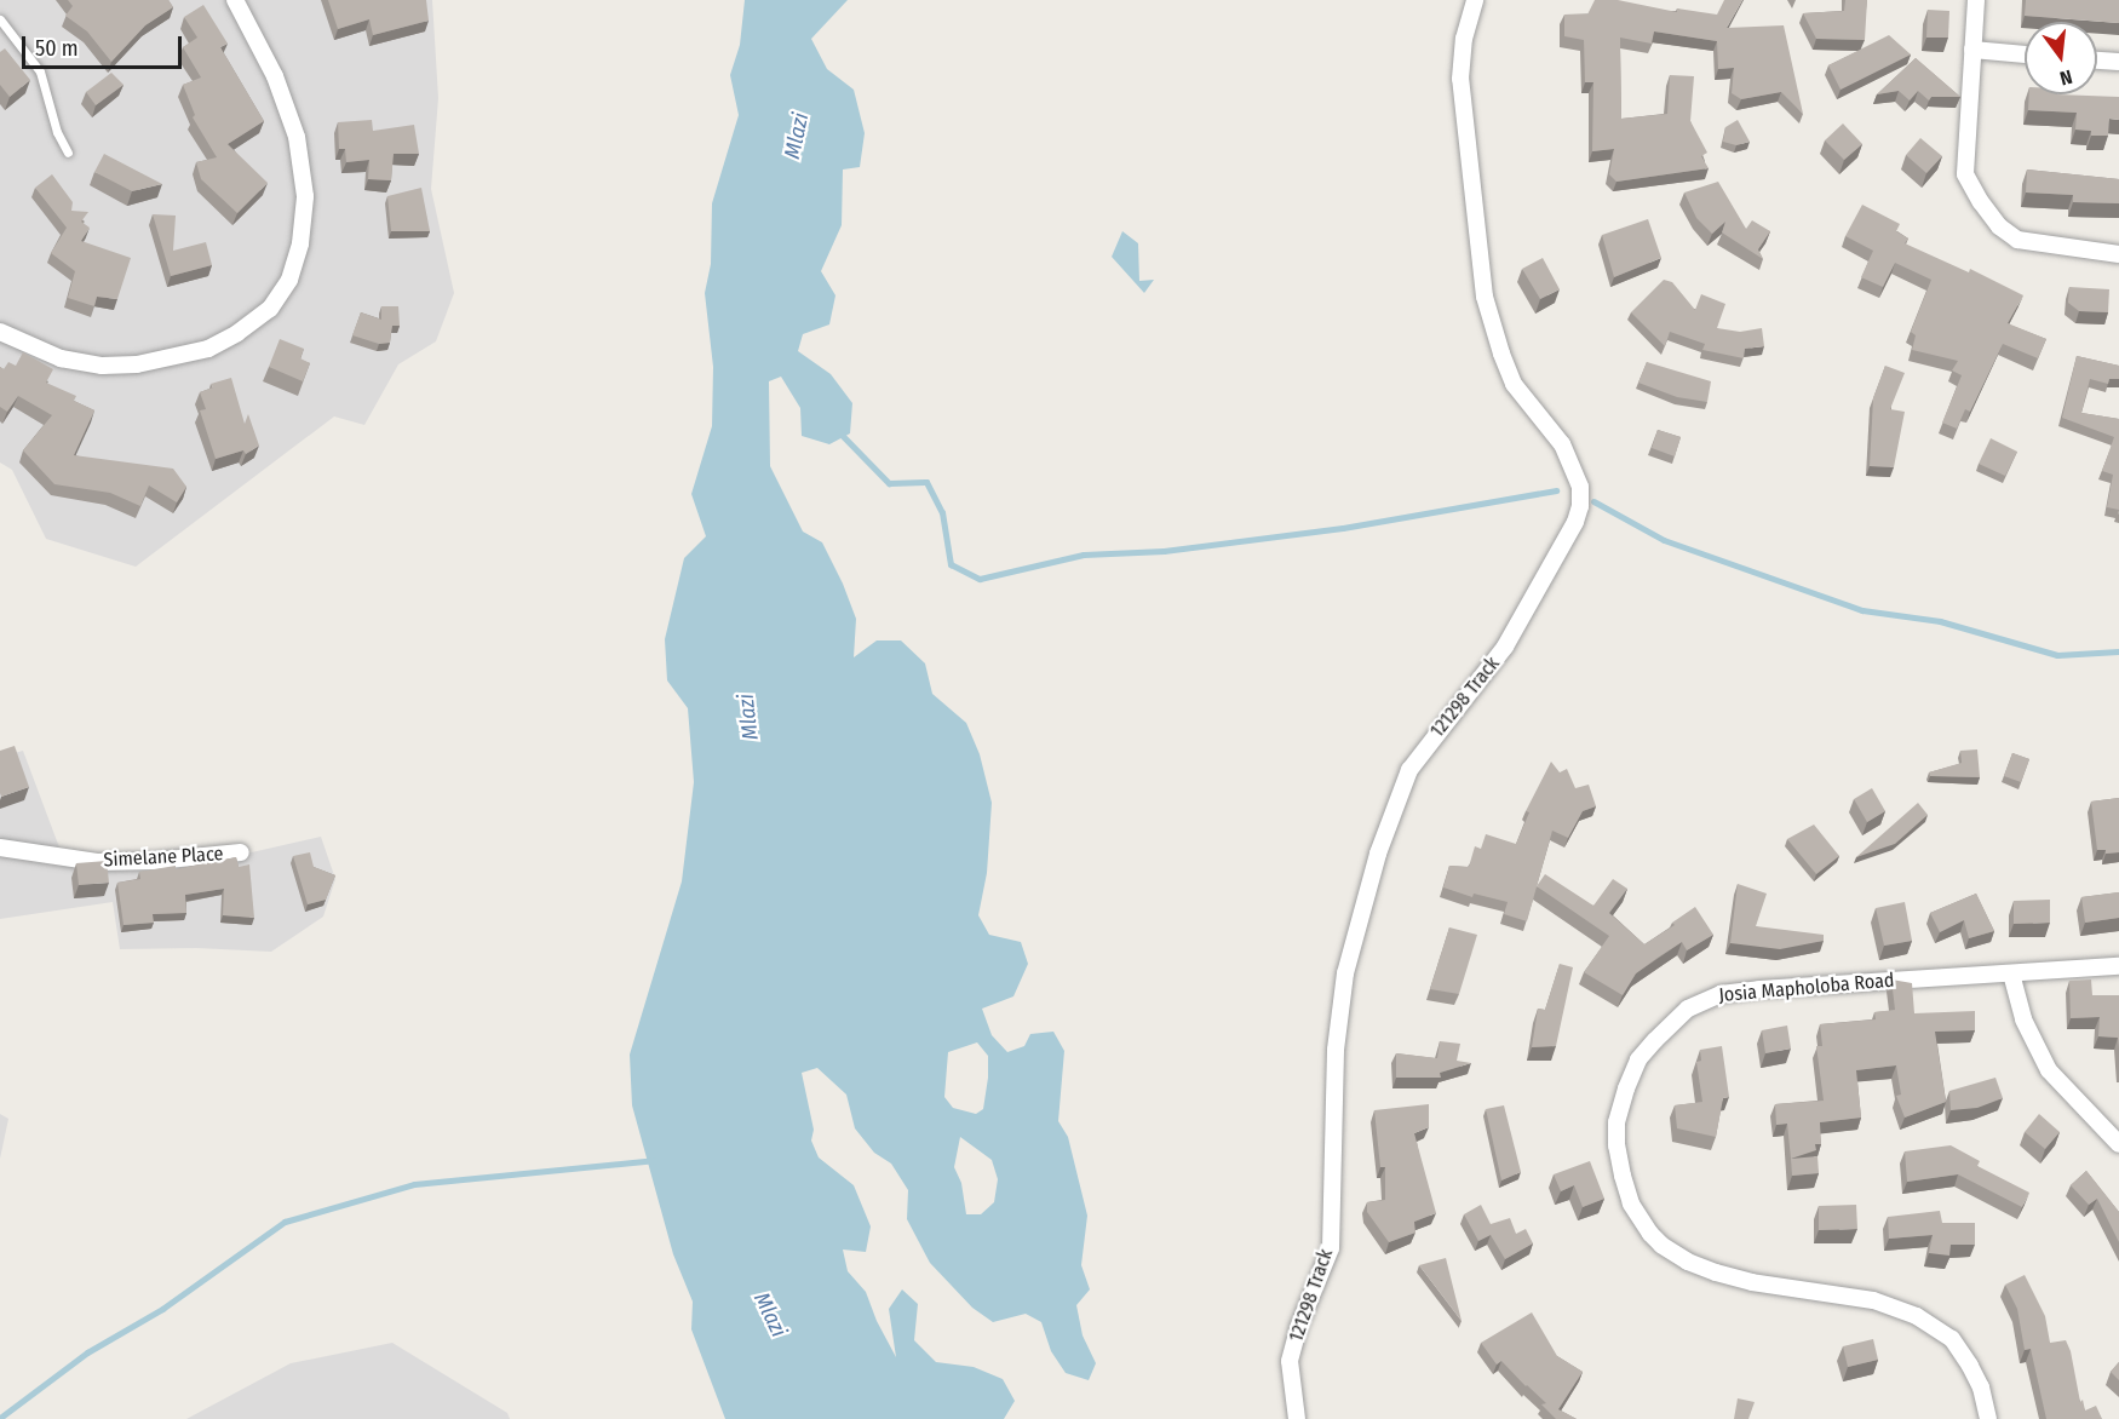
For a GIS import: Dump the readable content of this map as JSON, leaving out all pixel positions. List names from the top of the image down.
{
  "streets": {
    "street": ["121298 Track", "Simelane Place", "Josia Mapholoba Road"]
  },
  "water": ["Mlazi"],
  "scale_bar": "50 m",
  "north": "bottom"
}
